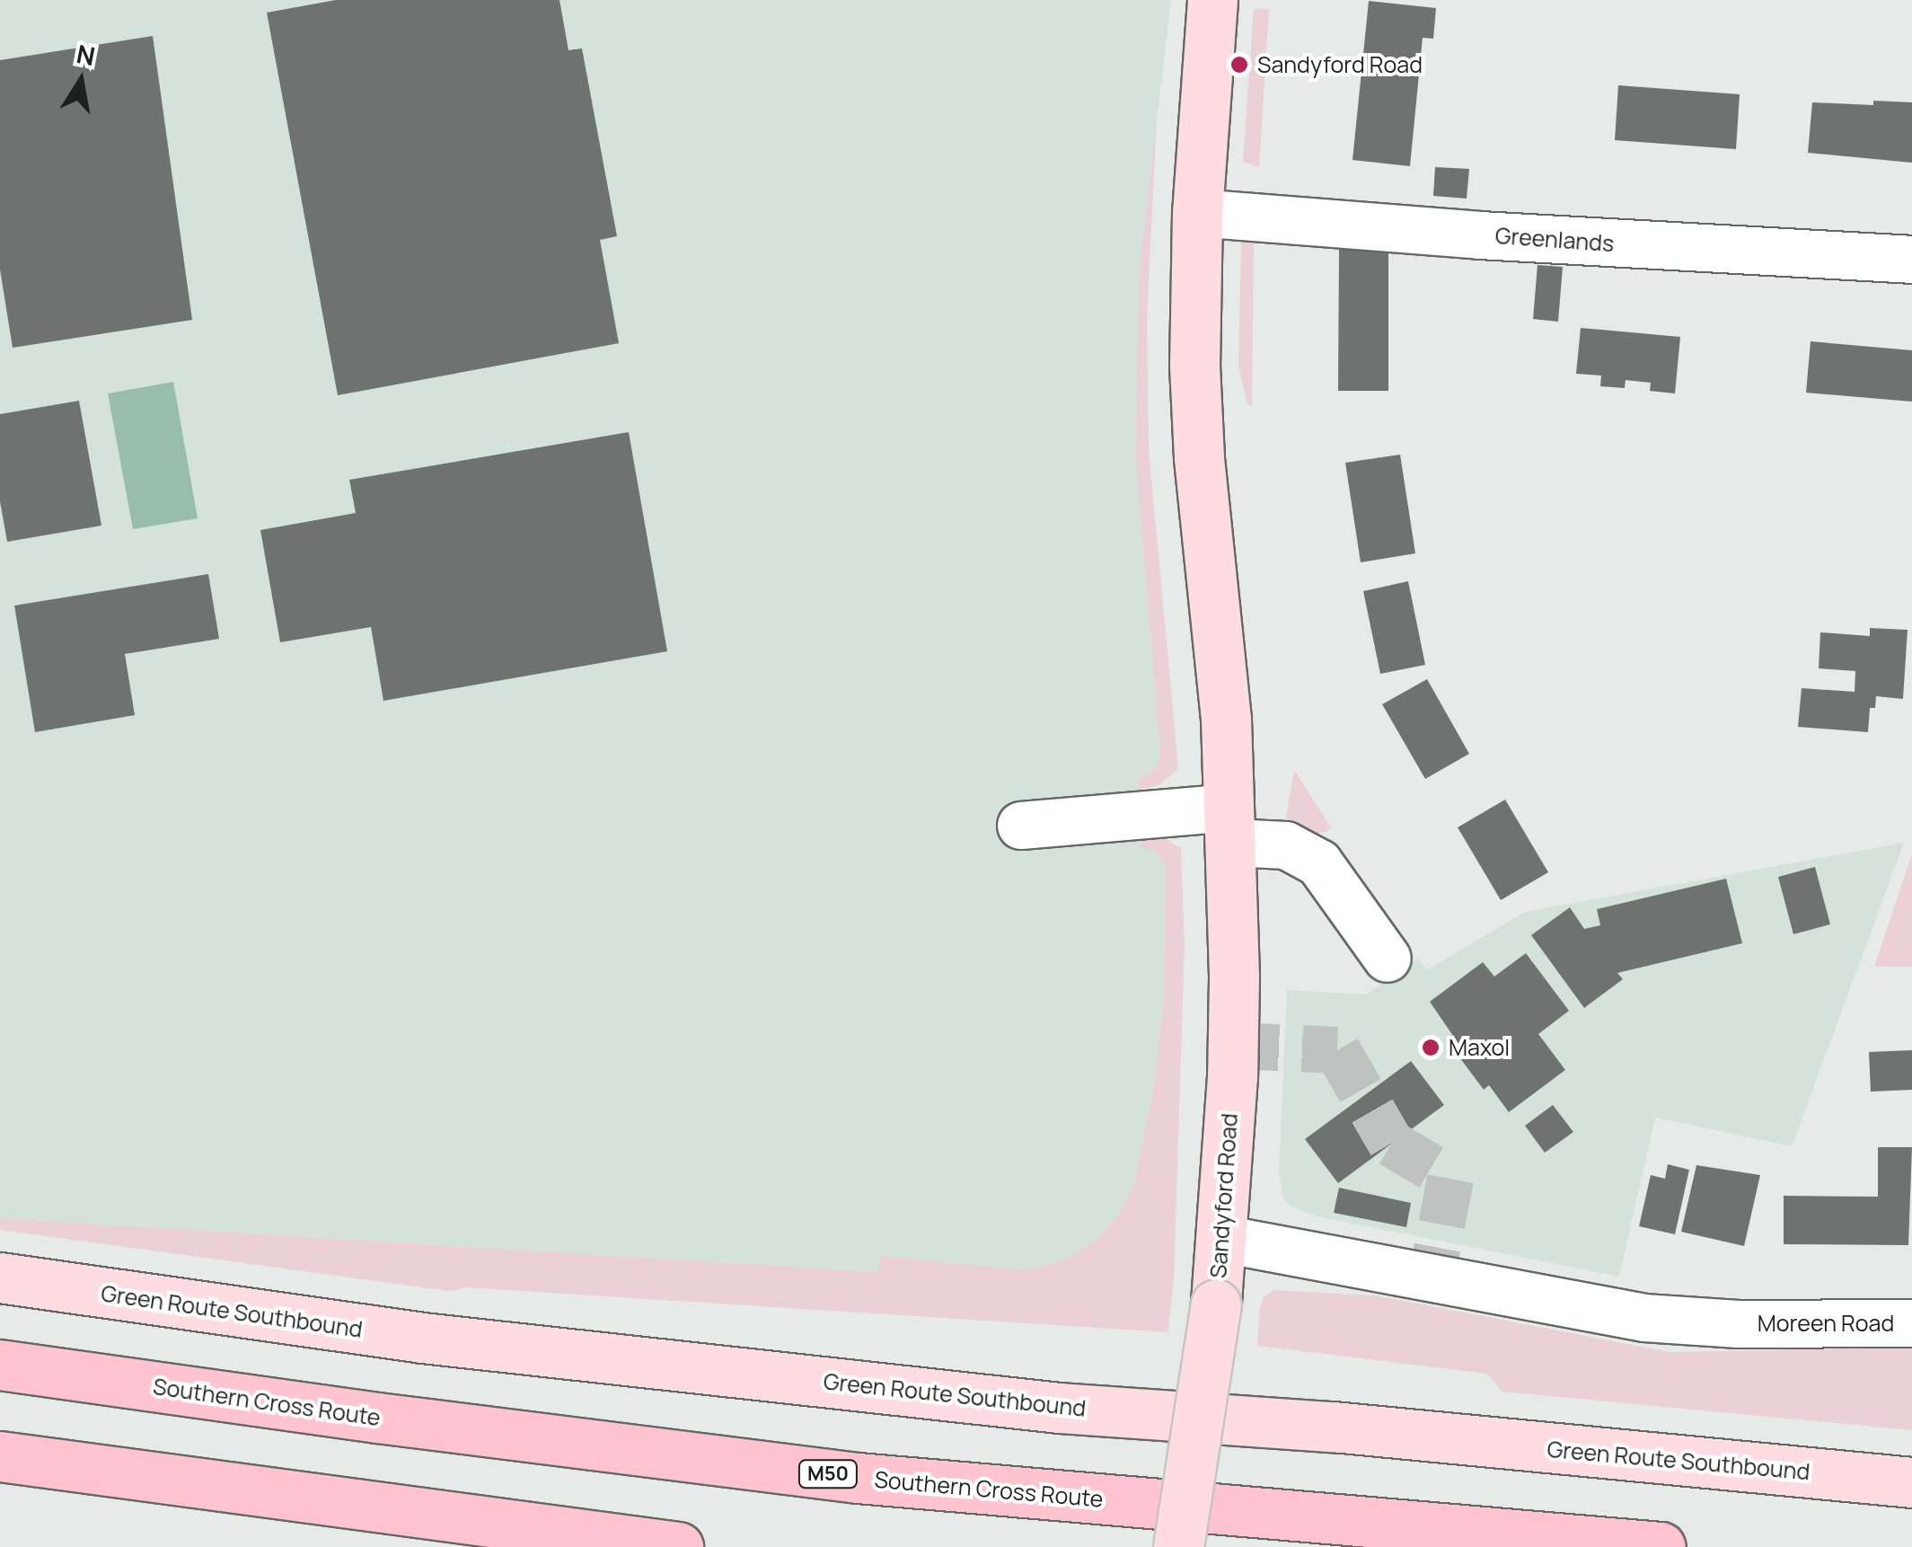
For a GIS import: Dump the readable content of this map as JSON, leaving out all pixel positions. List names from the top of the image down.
{
  "streets": {
    "highway": ["Southern Cross Route", "M50"],
    "main road": ["Sandyford Road", "Green Route Southbound"],
    "street": ["Greenlands", "Moreen Road"]
  },
  "crossings": [
    ["Greenlands", "Sandyford Road"],
    ["Sandyford Road", "Moreen Road"]
  ],
  "places": ["Sandyford Road", "Maxol"],
  "north": "top"
}
